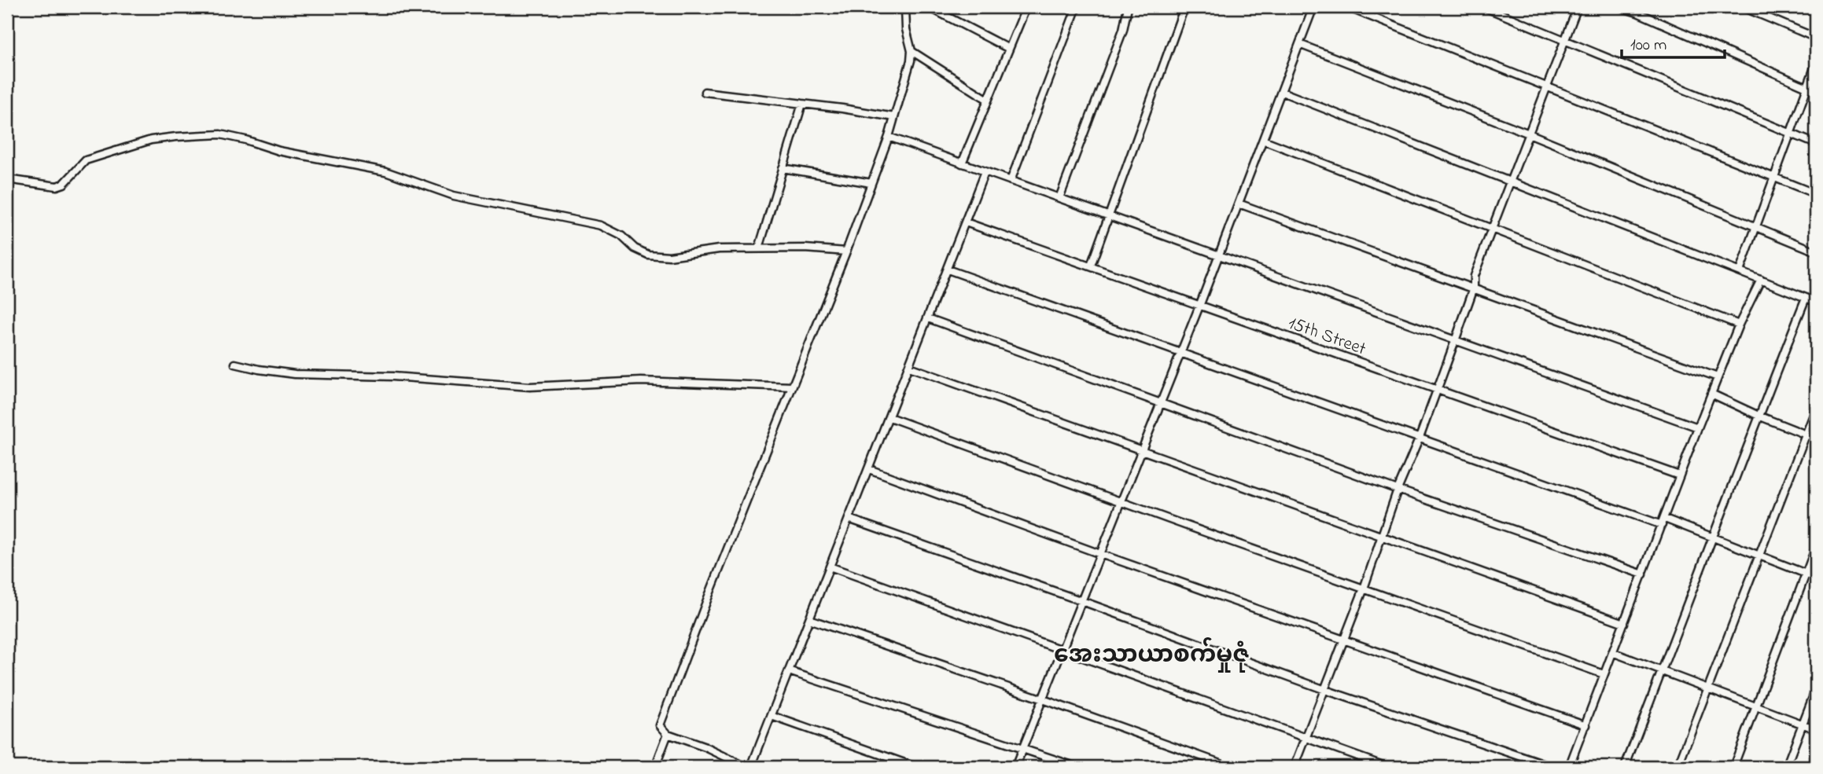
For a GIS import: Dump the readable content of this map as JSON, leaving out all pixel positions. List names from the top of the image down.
{
  "streets": {
    "street": ["15th Street"]
  },
  "districts": ["အေးသာယာစက်မှုဇုံ"],
  "scale_bar": "100 m"
}
